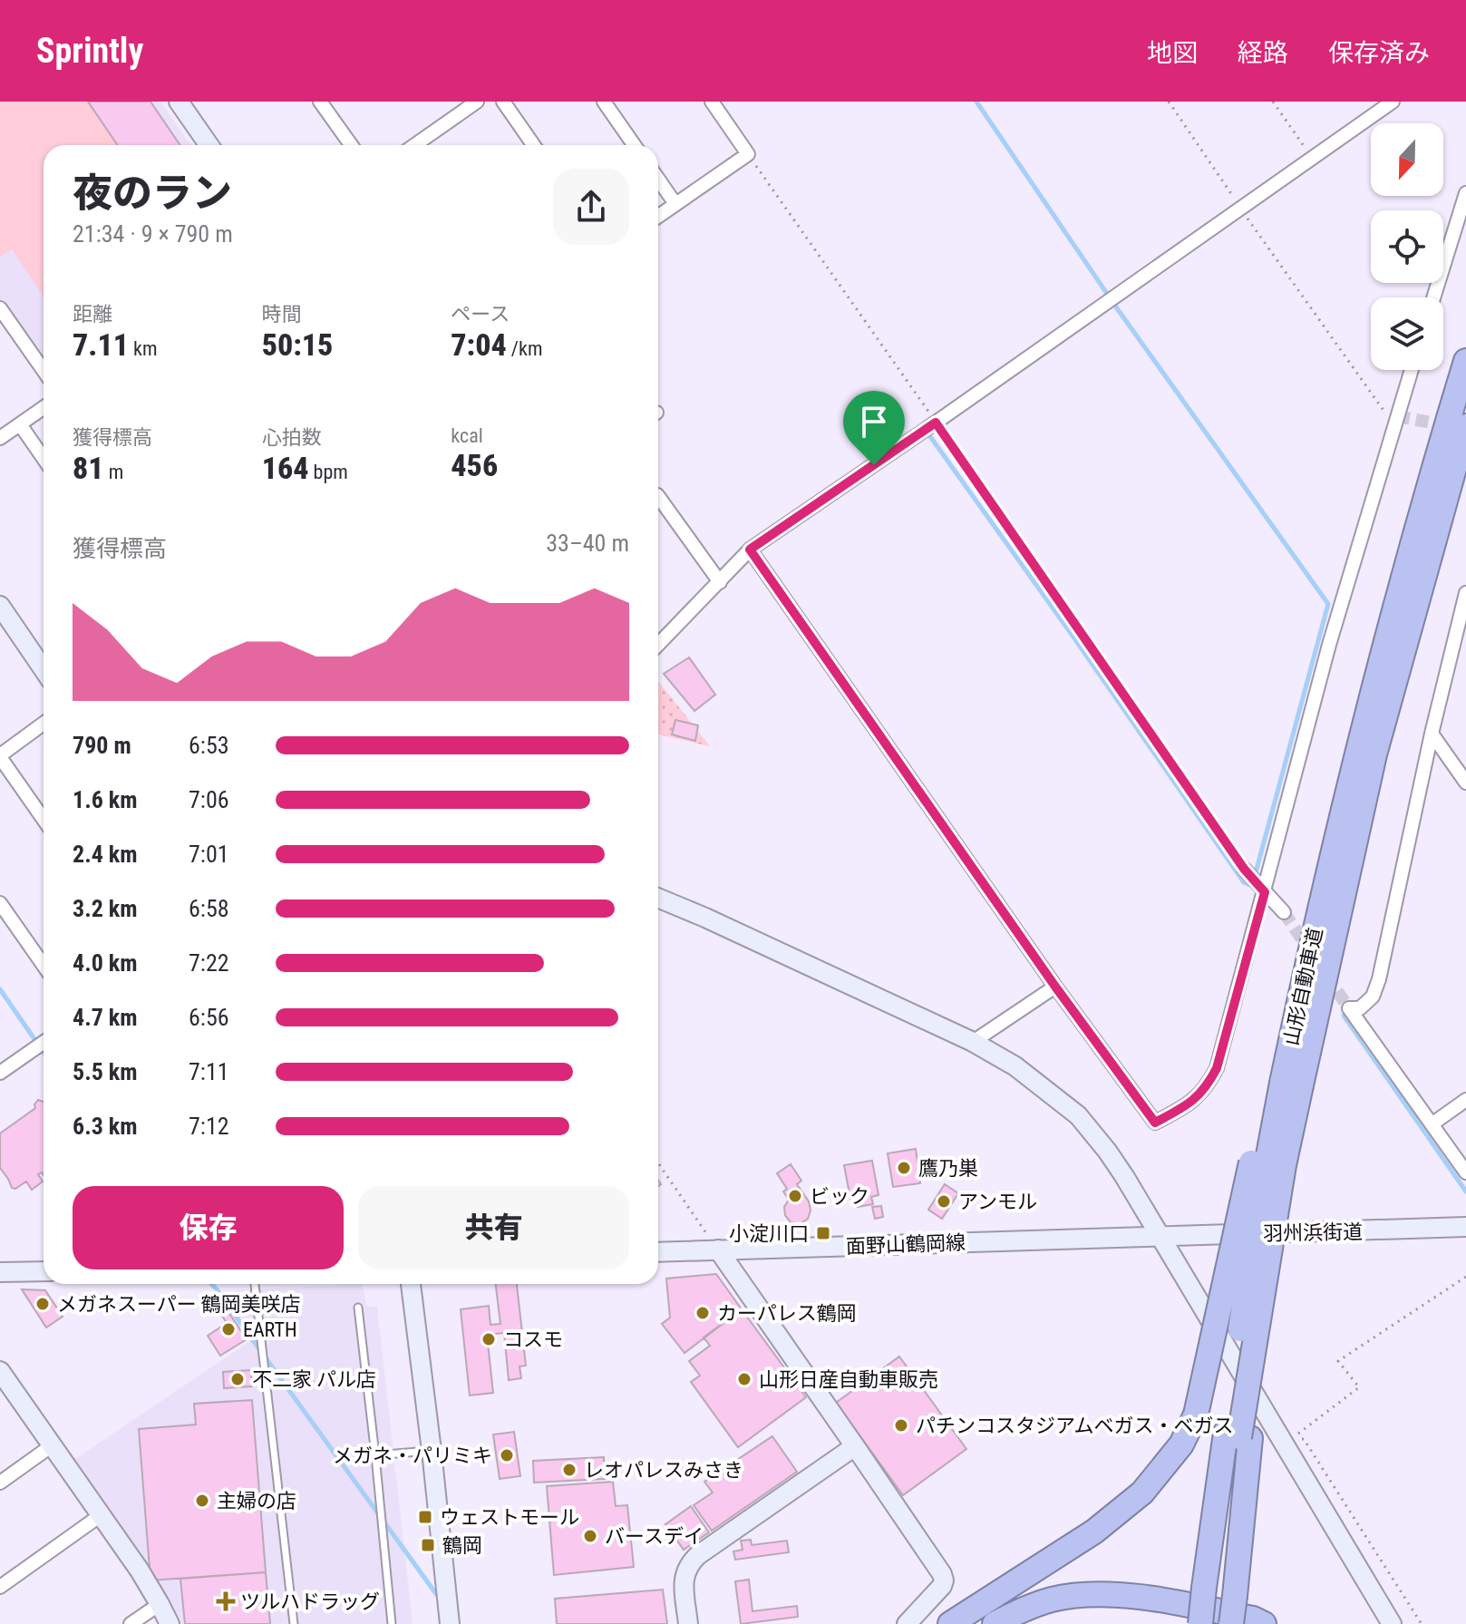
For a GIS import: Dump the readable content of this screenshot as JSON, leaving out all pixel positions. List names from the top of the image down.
{
  "streets": {
    "highway": ["山形自動車道"],
    "street": ["羽州浜街道", "面野山鶴岡線"]
  },
  "crossings": [
    ["羽州浜街道", "面野山鶴岡線"]
  ],
  "places": {
    "other": [
      "鷹乃巣",
      "ビック",
      "アンモル",
      "メガネスーパー 鶴岡美咲店",
      "カーパレス鶴岡",
      "EARTH",
      "コスモ",
      "不二家 パル店",
      "山形日産自動車販売",
      "パチンコスタジアムベガス・ベガス",
      "メガネ・パリミキ",
      "レオパレスみさき",
      "主婦の店",
      "バースデイ"
    ],
    "transit": ["小淀川口", "ウェストモール", "鶴岡"],
    "health": ["ツルハドラッグ"]
  },
  "north": "bottom",
  "page": {
    "header": "Sprintly",
    "nav": ["地図", "経路", "保存済み"],
    "heading": ["夜のラン", "21:34 · 9 × 790 m"],
    "stats": [
      ["距離", "7.11 km"],
      ["時間", "50:15"],
      ["ペース", "7:04 /km"],
      ["獲得標高", "81 m"],
      ["心拍数", "164 bpm"],
      ["kcal", "456"]
    ],
    "chart": ["獲得標高", "33–40 m"],
    "list": [
      {
        "name": "790 m",
        "note": "6:53"
      },
      {
        "name": "1.6 km",
        "note": "7:06"
      },
      {
        "name": "2.4 km",
        "note": "7:01"
      },
      {
        "name": "3.2 km",
        "note": "6:58"
      },
      {
        "name": "4.0 km",
        "note": "7:22"
      },
      {
        "name": "4.7 km",
        "note": "6:56"
      },
      {
        "name": "5.5 km",
        "note": "7:11"
      },
      {
        "name": "6.3 km",
        "note": "7:12"
      }
    ],
    "buttons": ["保存", "共有"]
  }
}
